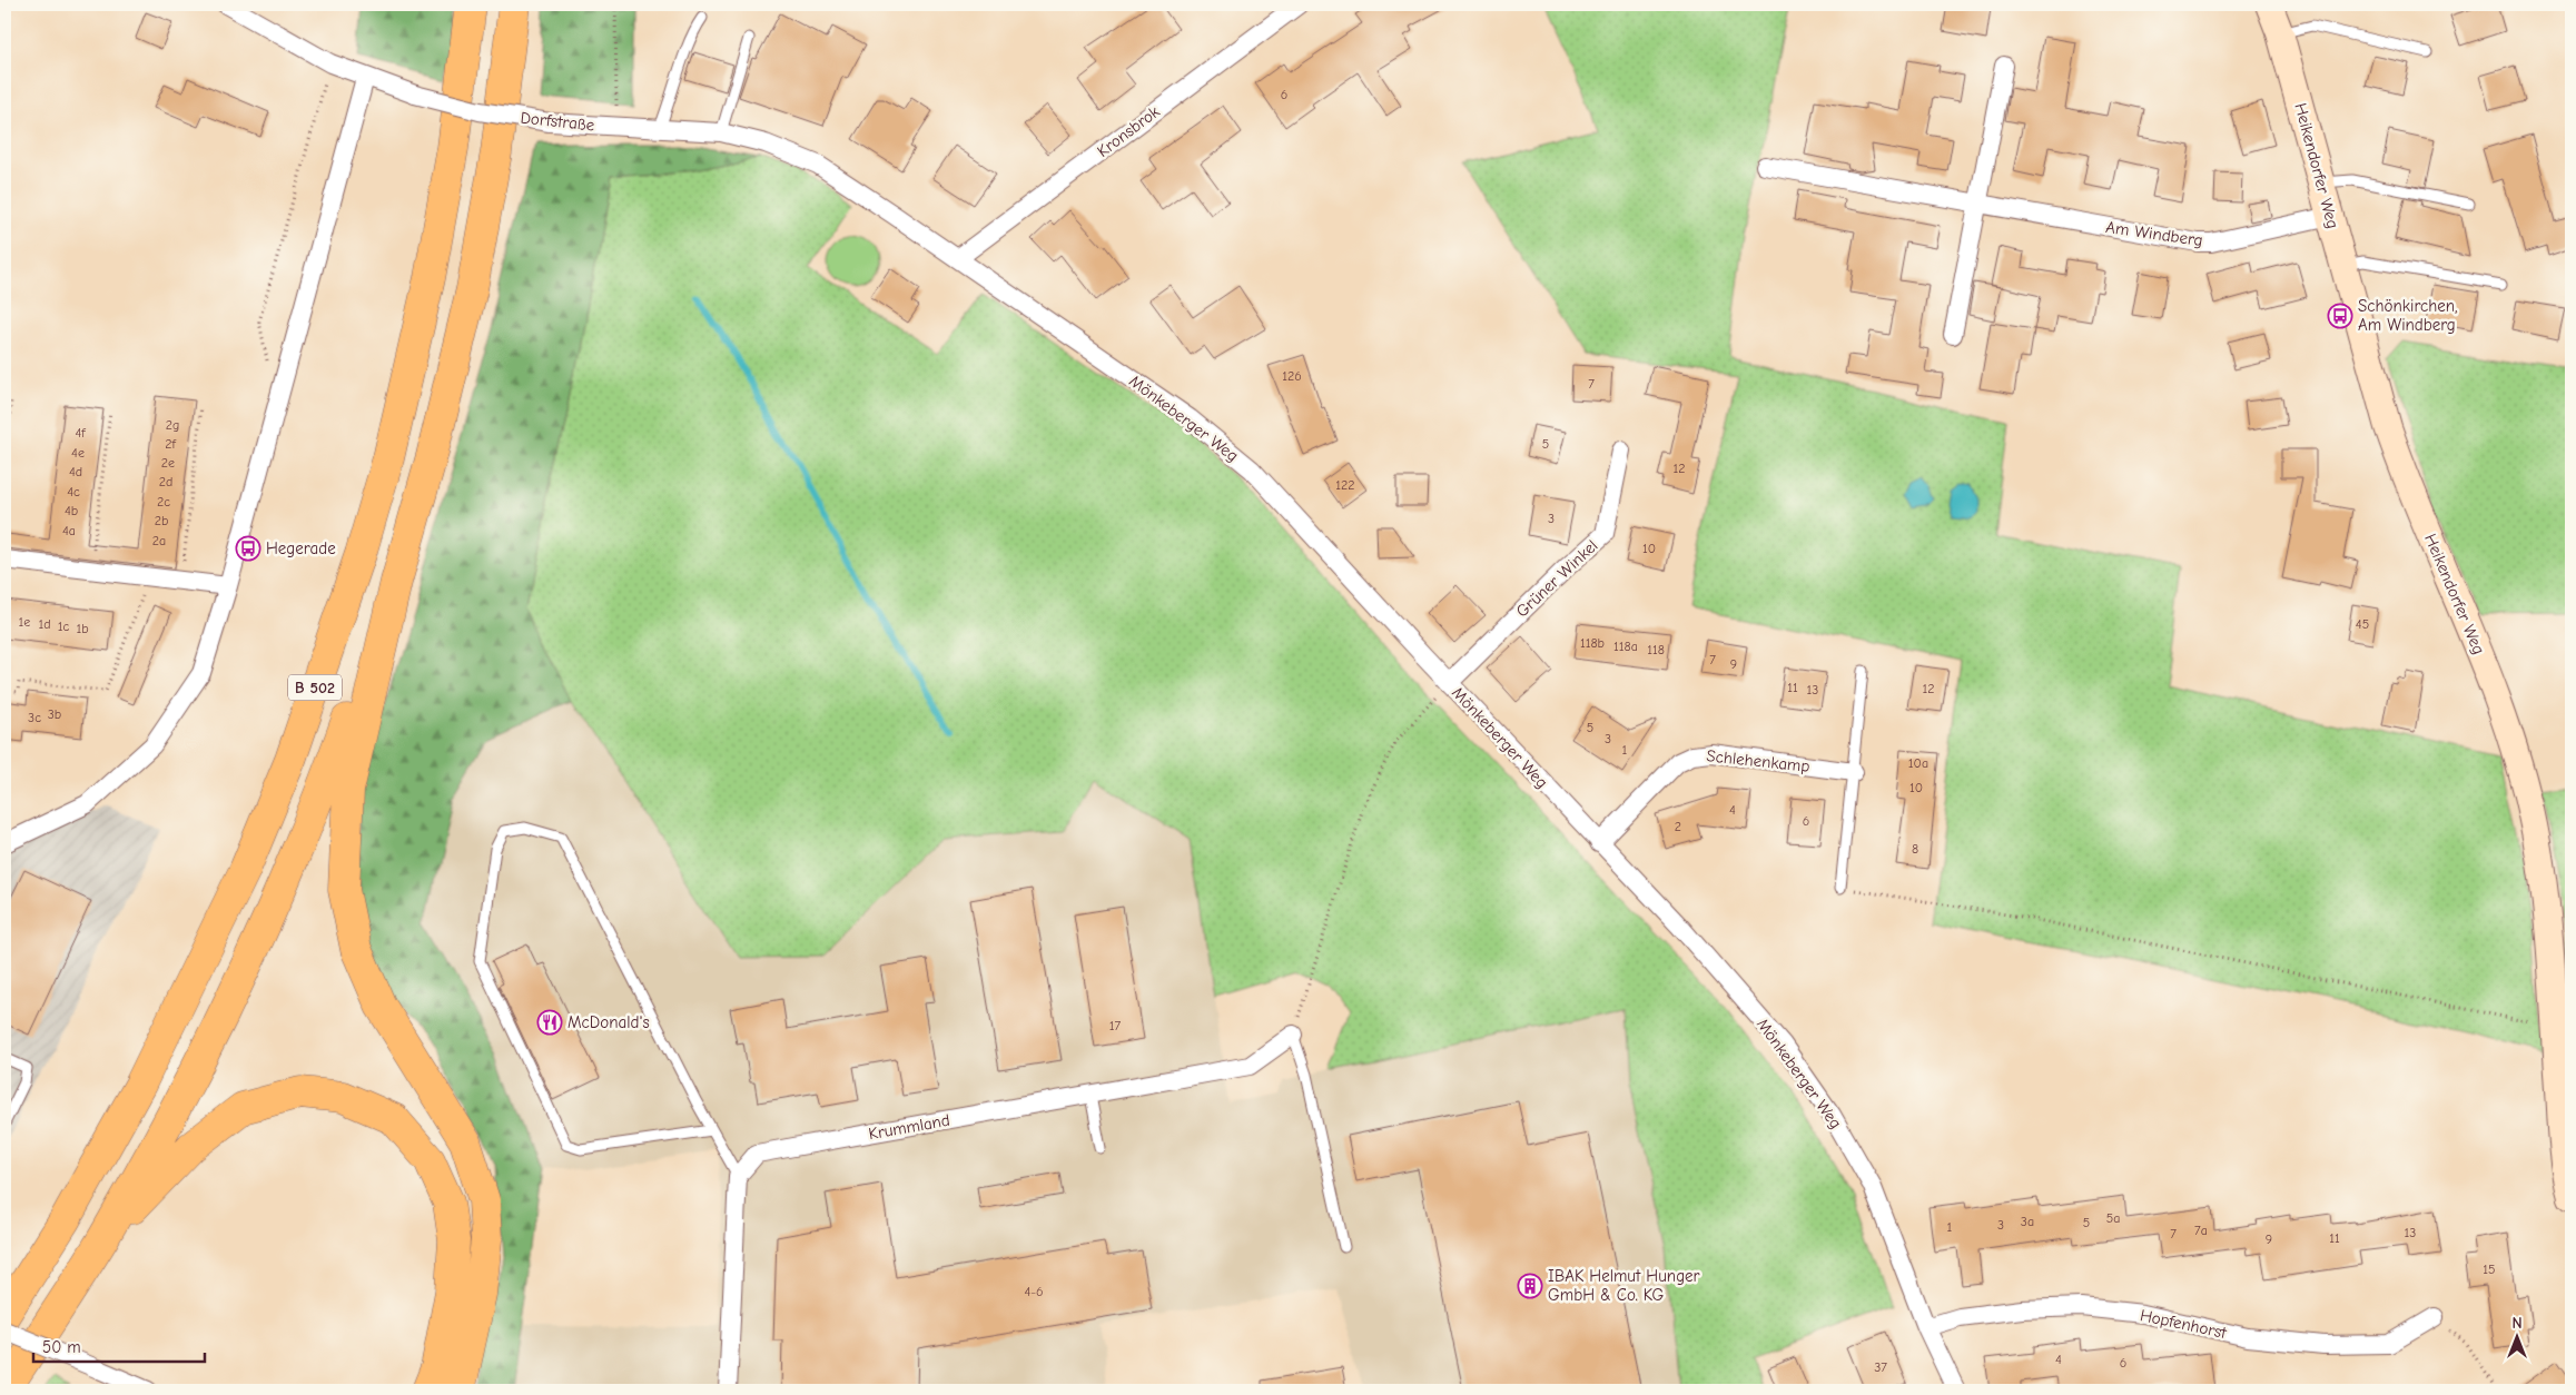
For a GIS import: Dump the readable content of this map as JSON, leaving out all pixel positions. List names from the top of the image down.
{
  "streets": {
    "highway": ["B 502"],
    "street": [
      "Dorfstraße",
      "Kronsbrok",
      "Heikendorfer Weg",
      "Am Windberg",
      "Mönkeberger Weg",
      "Grüner Winkel",
      "Schlehenkamp",
      "Krummland",
      "Hopfenhorst"
    ]
  },
  "crossings": [
    ["Dorfstraße", "Mönkeberger Weg"],
    ["Kronsbrok", "Mönkeberger Weg"],
    ["Heikendorfer Weg", "Am Windberg"],
    ["Mönkeberger Weg", "Grüner Winkel"],
    ["Mönkeberger Weg", "Schlehenkamp"],
    ["Mönkeberger Weg", "Hopfenhorst"]
  ],
  "places": {
    "bus stop": ["Schönkirchen, Am Windberg", "Hegerade"],
    "restaurant": ["McDonald's"],
    "building": ["IBAK Helmut Hunger GmbH & Co. KG"]
  },
  "house_numbers": [
    "6",
    "126",
    "7",
    "2g",
    "4f",
    "2f",
    "5",
    "4e",
    "2e",
    "12",
    "4d",
    "2d",
    "122",
    "4c",
    "2c",
    "4b",
    "3",
    "2b",
    "4a",
    "2a",
    "10",
    "1e",
    "1d",
    "45",
    "1c",
    "1b",
    "118b",
    "118a",
    "118",
    "7",
    "9",
    "11",
    "12",
    "13",
    "3b",
    "3c",
    "5",
    "3",
    "1",
    "10a",
    "10",
    "4",
    "6",
    "2",
    "8",
    "17",
    "5a",
    "3a",
    "5",
    "3",
    "1",
    "7a",
    "13",
    "7",
    "11",
    "9",
    "15",
    "4-6",
    "4",
    "6",
    "37"
  ],
  "scale_bar": "50 m",
  "north": "top"
}
